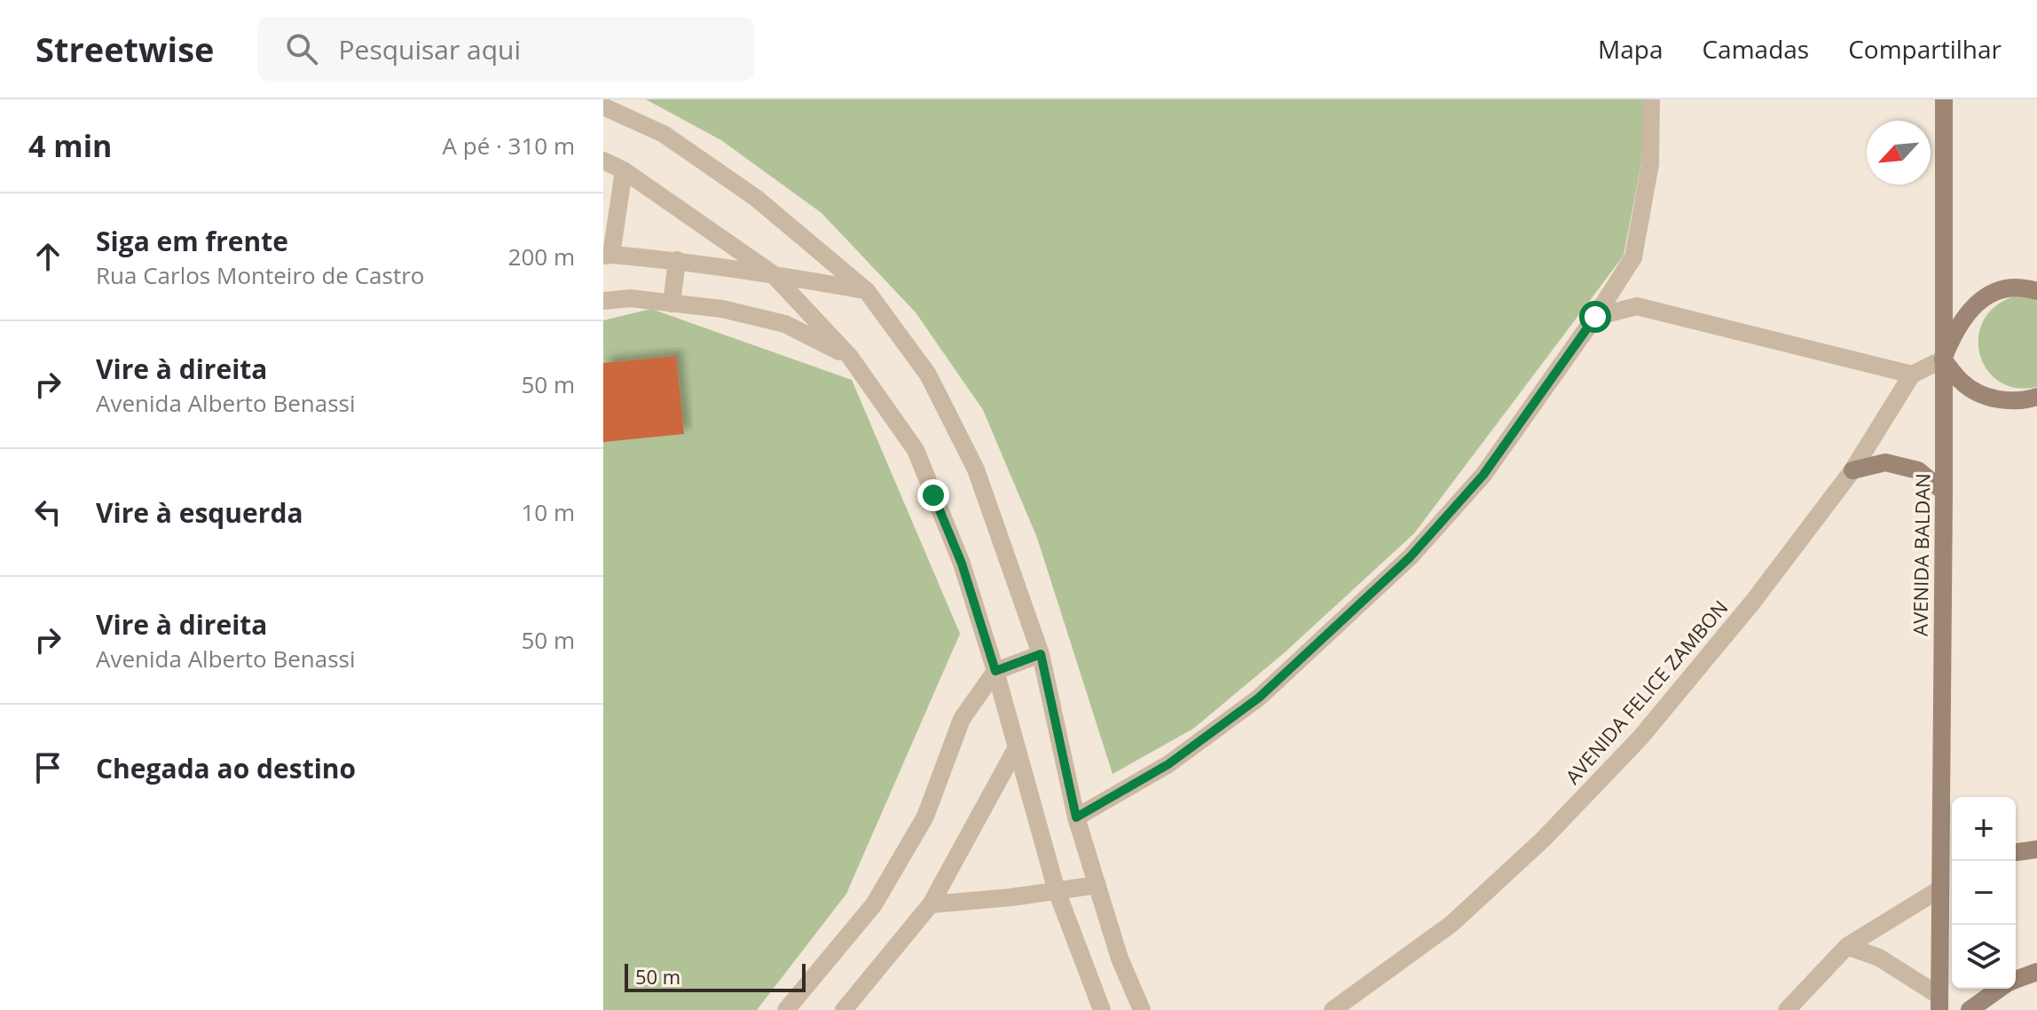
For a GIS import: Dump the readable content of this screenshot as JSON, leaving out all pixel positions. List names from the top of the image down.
{
  "streets": {
    "main road": ["AVENIDA BALDAN"],
    "street": ["AVENIDA FELICE ZAMBON"]
  },
  "scale_bar": "50 m",
  "north": "bottom left",
  "page": {
    "header": "Streetwise",
    "search": "Pesquisar aqui",
    "nav": ["Mapa", "Camadas", "Compartilhar"],
    "heading": ["4 min", "A pé · 310 m"],
    "list": [
      ["Siga em frente", "Rua Carlos Monteiro de Castro", "200 m"],
      ["Vire à direita", "Avenida Alberto Benassi", "50 m"],
      ["Vire à esquerda", "10 m"],
      ["Vire à direita", "Avenida Alberto Benassi", "50 m"],
      "Chegada ao destino"
    ],
    "map_buttons": ["+", "−"],
    "scale": "50 m"
  }
}
